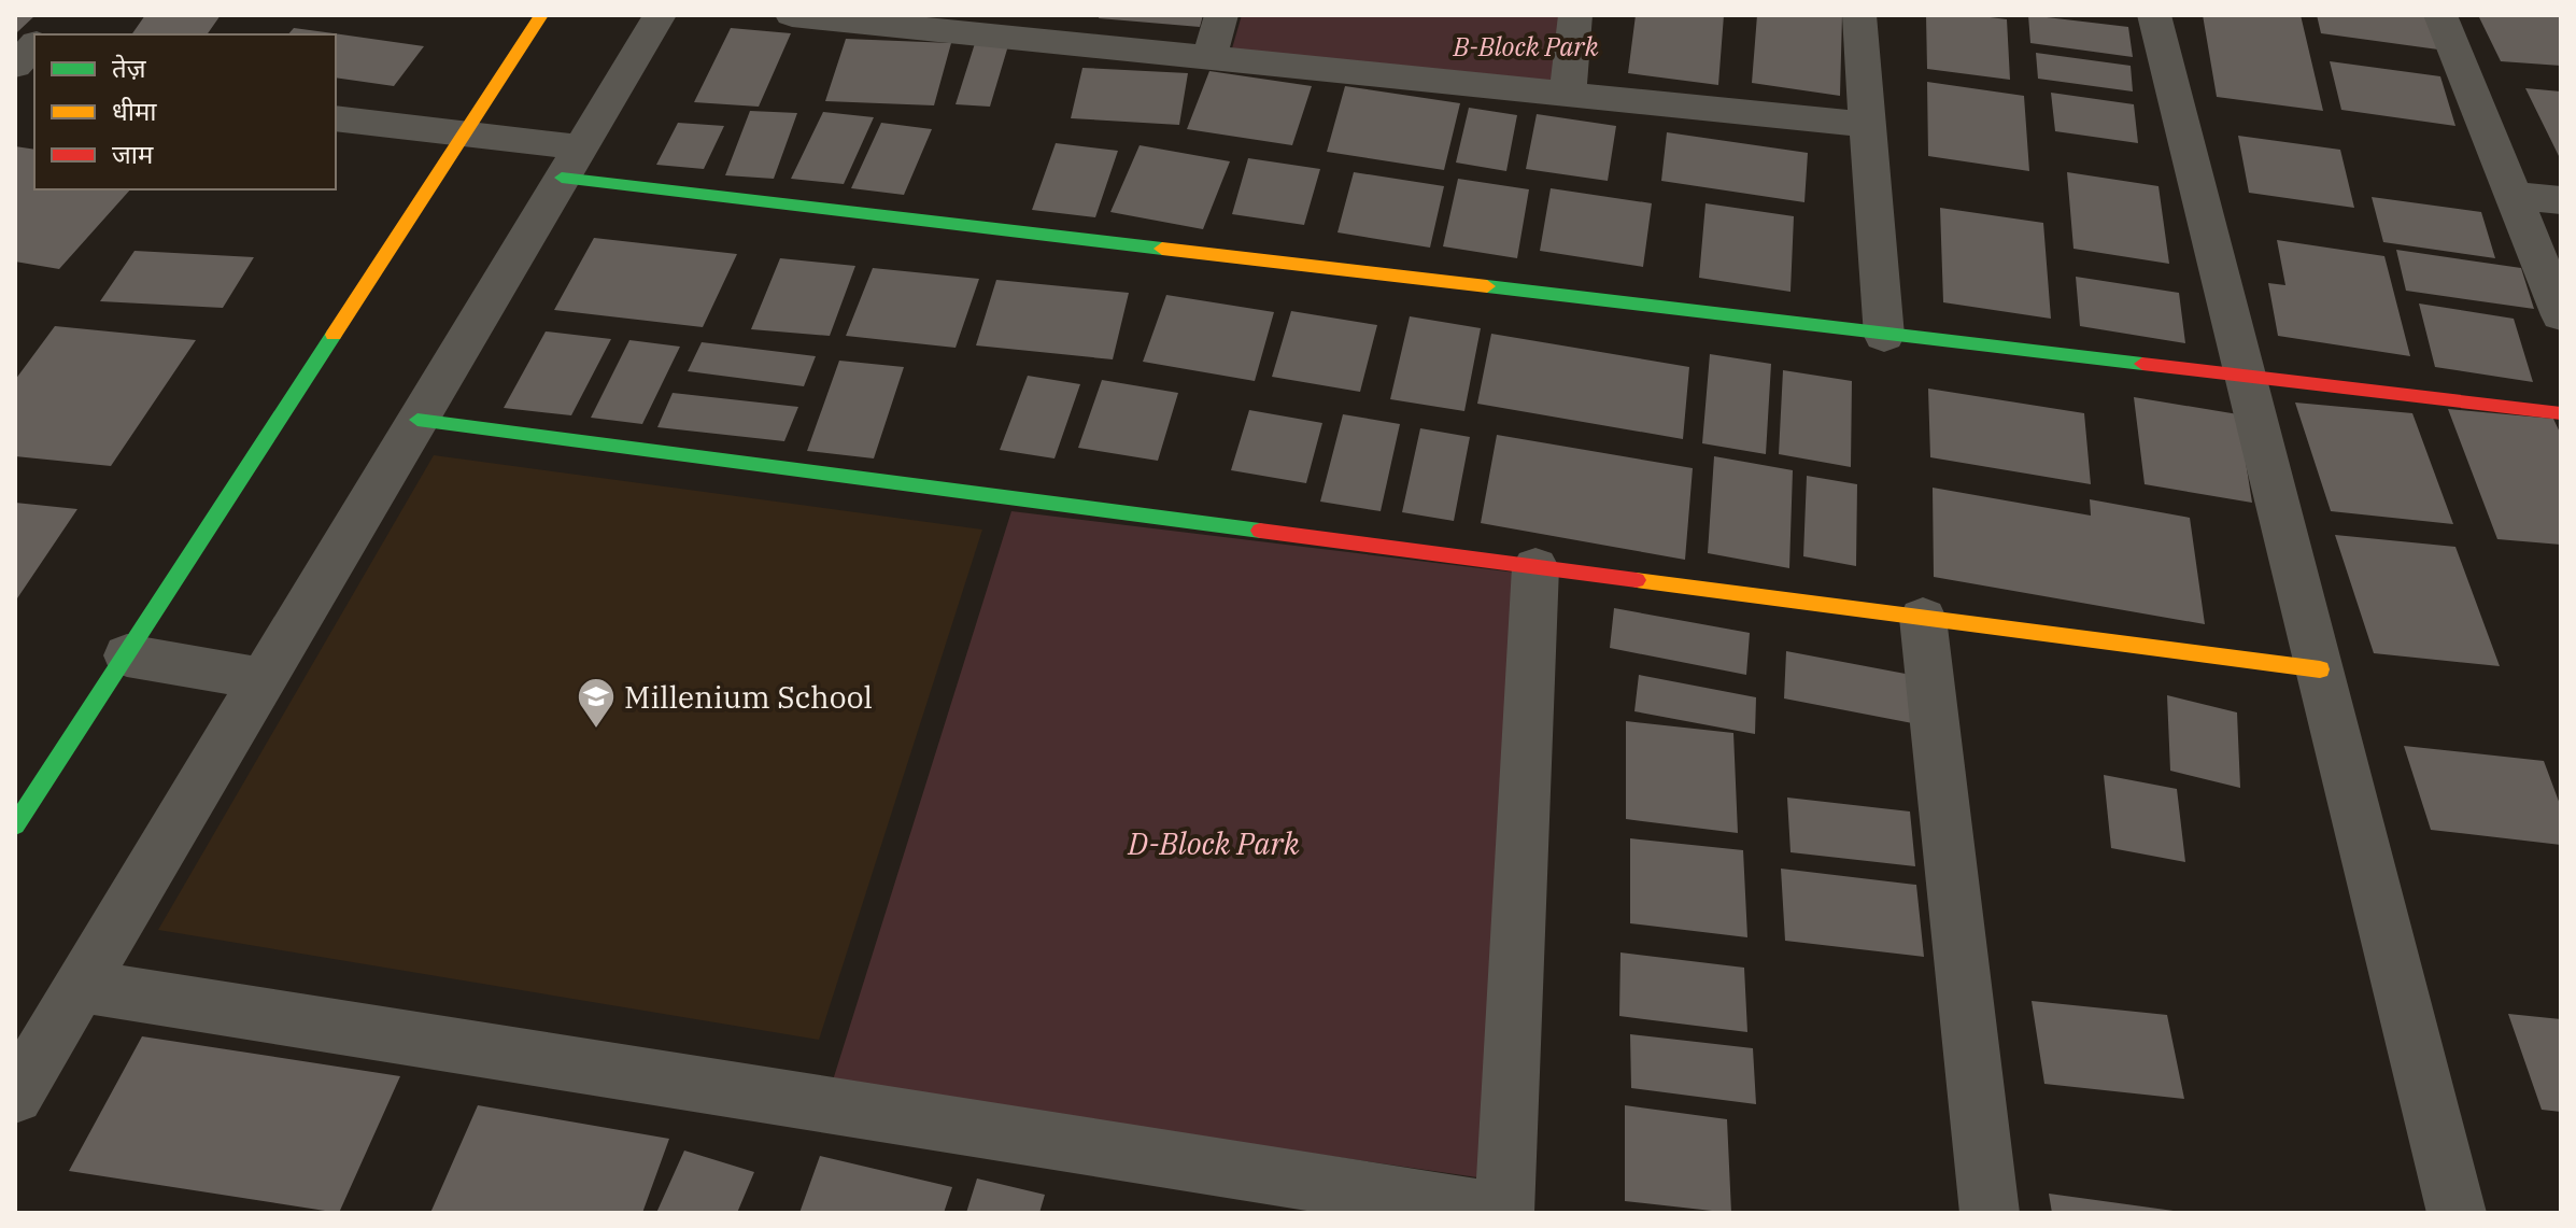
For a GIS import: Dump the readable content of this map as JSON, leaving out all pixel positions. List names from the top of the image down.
{
  "parks": ["B-Block Park", "D-Block Park"],
  "places": {
    "school or university": ["Millenium School"]
  },
  "legend": ["तेज़", "धीमा", "जाम"]
}
